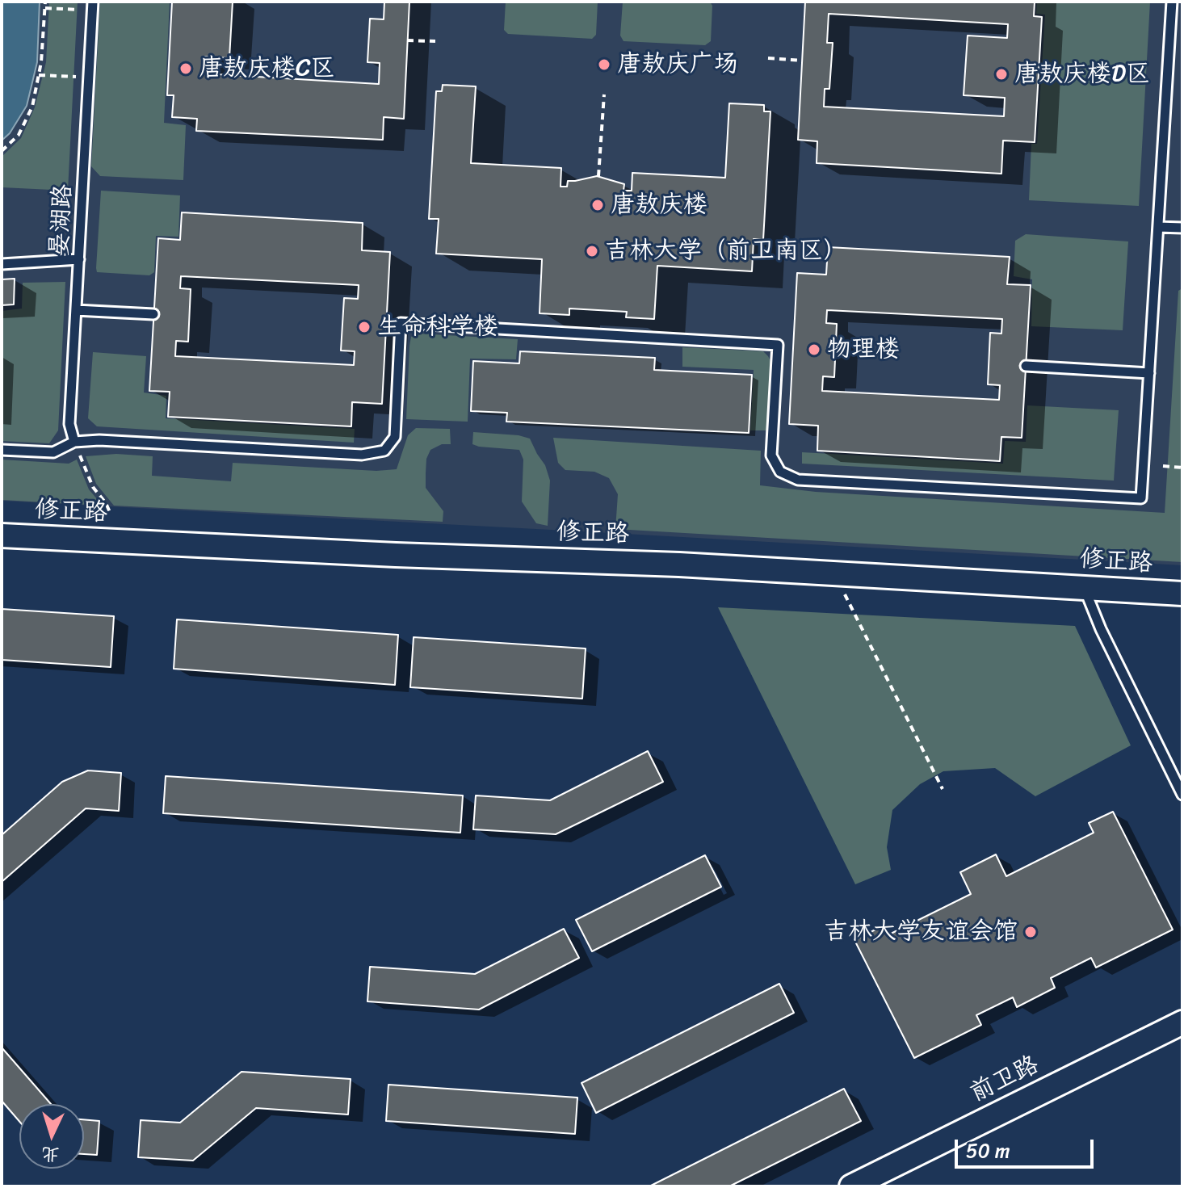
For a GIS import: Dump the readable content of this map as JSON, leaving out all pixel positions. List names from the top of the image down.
{
  "streets": {
    "street": ["修正路", "前卫路"],
    "lane": ["晏湖路"]
  },
  "places": [
    "唐敖庆广场",
    "唐敖庆楼C区",
    "唐敖庆楼D区",
    "唐敖庆楼",
    "吉林大学（前卫南区）",
    "生命科学楼",
    "物理楼",
    "吉林大学友谊会馆"
  ],
  "scale_bar": "50 m",
  "north": "bottom"
}
